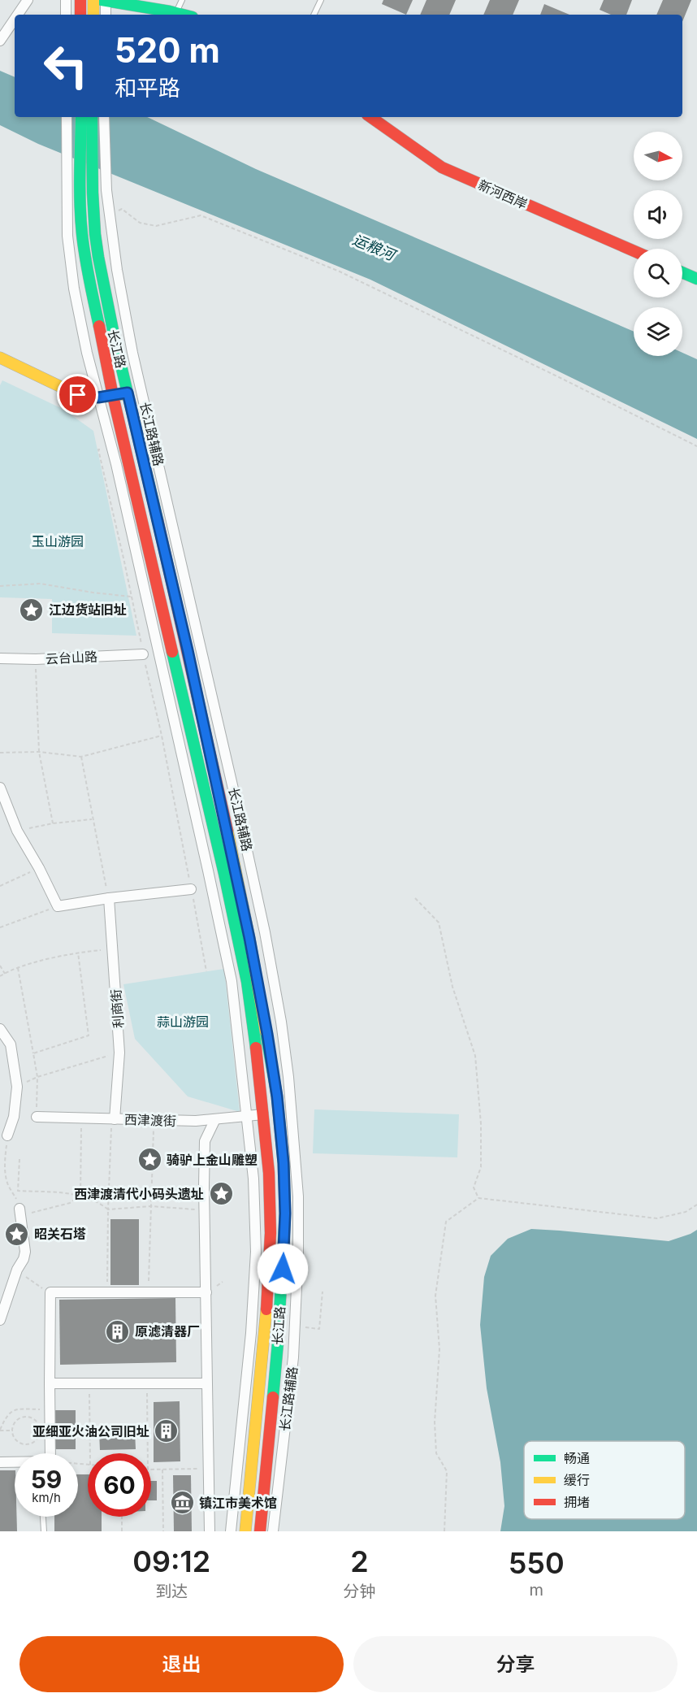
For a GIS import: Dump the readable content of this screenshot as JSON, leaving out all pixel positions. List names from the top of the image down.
{
  "streets": {
    "main road": ["新河西岸", "长江路"],
    "street": [
      "长江路辅路",
      "云台山路",
      "利商街",
      "西津渡街"
    ]
  },
  "crossings": [
    ["长江路", "西津渡街"],
    ["利商街", "西津渡街"]
  ],
  "water": ["运粮河"],
  "parks": ["玉山游园", "蒜山游园"],
  "places": {
    "place": [
      "江边货站旧址",
      "骑驴上金山雕塑",
      "西津渡清代小码头遗址",
      "昭关石塔"
    ],
    "building": ["原滤清器厂", "亚细亚火油公司旧址"],
    "museum": ["镇江市美术馆"]
  },
  "legend": ["畅通", "缓行", "拥堵"],
  "north": "right",
  "page": {
    "turn": ["520 m", "和平路"],
    "speed": "59 km/h",
    "limit": "60",
    "eta": [
      "09:12",
      "到达",
      "2",
      "分钟",
      "550",
      "m"
    ],
    "buttons": ["退出", "分享"]
  }
}
